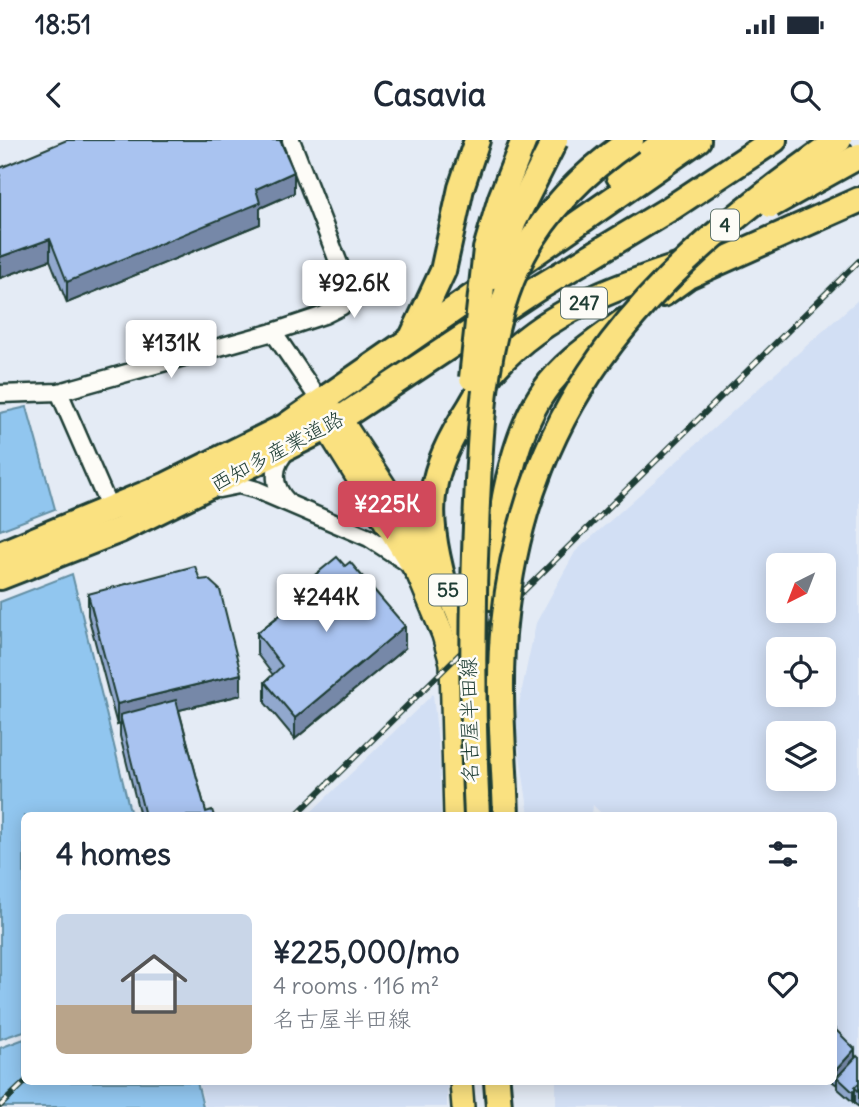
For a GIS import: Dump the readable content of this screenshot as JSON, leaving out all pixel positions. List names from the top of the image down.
{
  "streets": {
    "highway": ["4", "247", "西知多産業道路"],
    "main road": ["55", "名古屋半田線"]
  },
  "crossings": [
    ["247", "名古屋半田線"],
    ["西知多産業道路", "名古屋半田線"]
  ],
  "north": "bottom left",
  "page": {
    "status": "18:51",
    "header": "Casavia",
    "price": [
      "¥92.6K",
      "¥131K",
      "¥225K",
      "¥244K"
    ],
    "heading": "4 homes",
    "list": [
      {
        "name": "¥225,000/mo",
        "note": "4 rooms · 116 m² · 名古屋半田線"
      }
    ]
  }
}
